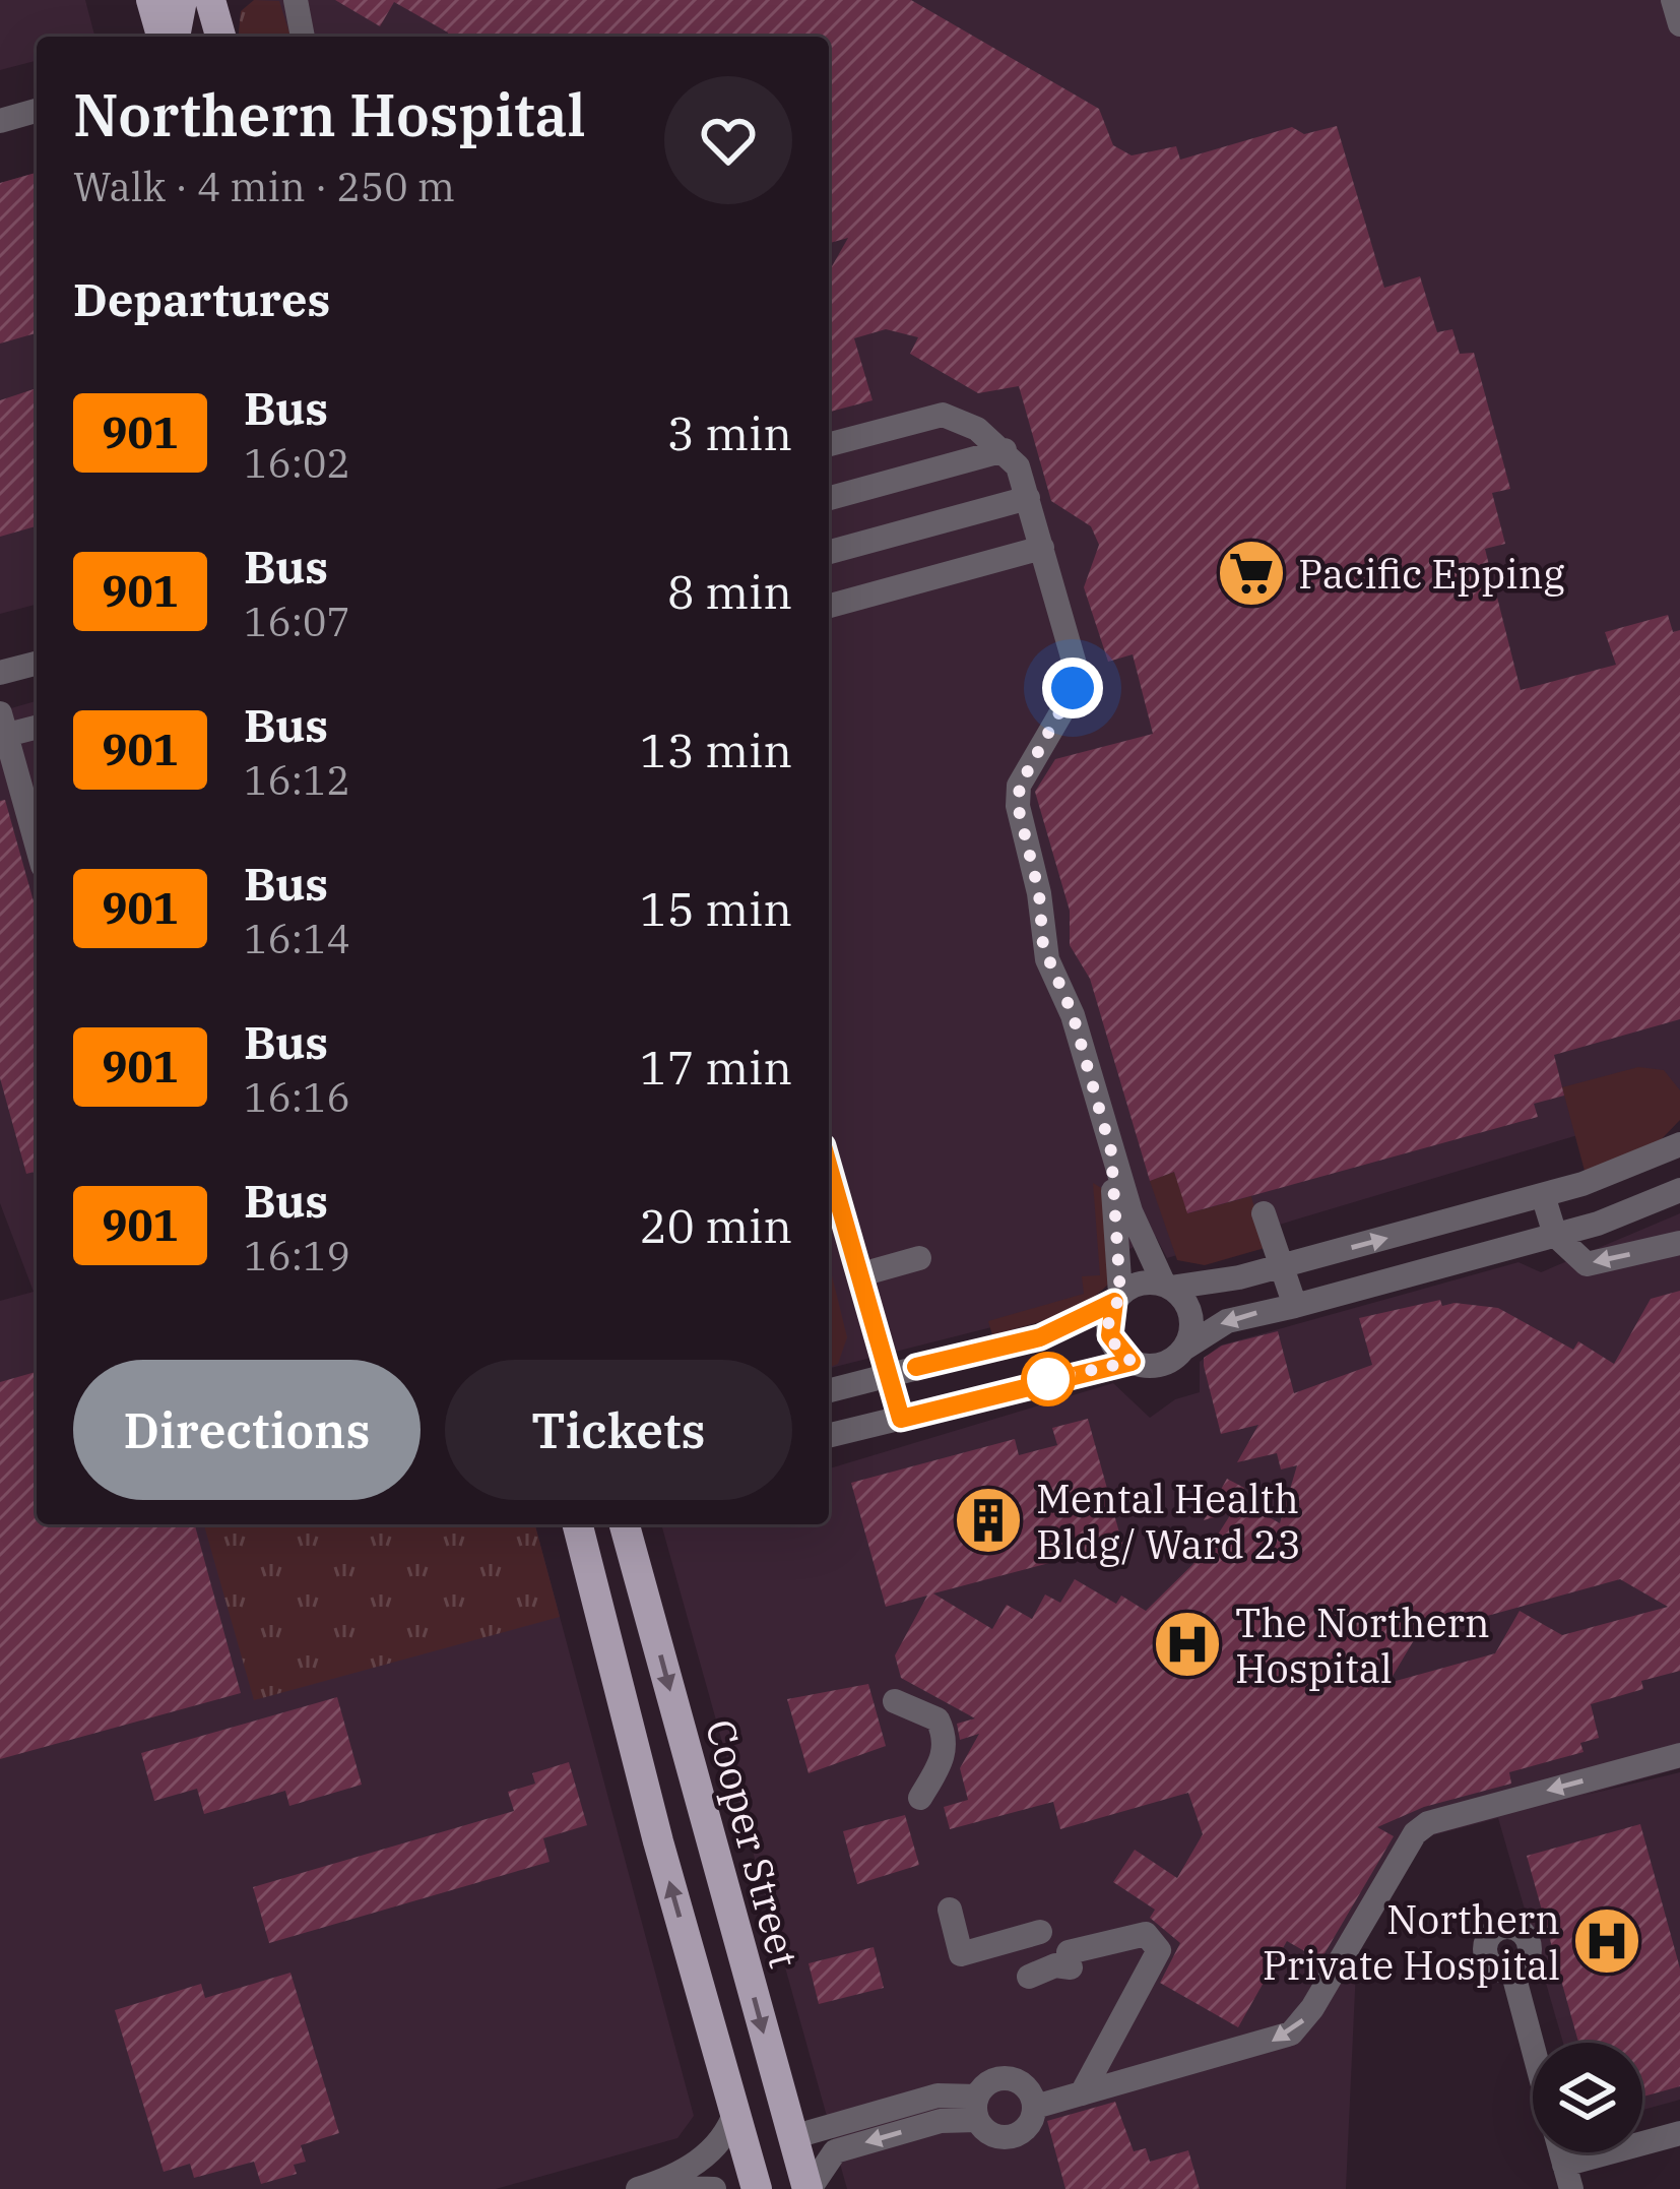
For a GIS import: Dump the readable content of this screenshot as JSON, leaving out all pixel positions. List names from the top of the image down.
{
  "streets": {
    "main road": ["Cooper Street"]
  },
  "places": {
    "supermarket": ["Pacific Epping"],
    "building": ["Mental Health Bldg/ Ward 23"],
    "hospital": ["The Northern Hospital", "Northern Private Hospital"]
  },
  "lines": ["bus line 901"],
  "page": {
    "heading": [
      ["Northern Hospital", "Walk · 4 min · 250 m"],
      "Departures"
    ],
    "list": [
      {
        "mark": "901",
        "name": "Bus",
        "note": "16:02",
        "value": "3 min"
      },
      {
        "mark": "901",
        "name": "Bus",
        "note": "16:07",
        "value": "8 min"
      },
      {
        "mark": "901",
        "name": "Bus",
        "note": "16:12",
        "value": "13 min"
      },
      {
        "mark": "901",
        "name": "Bus",
        "note": "16:14",
        "value": "15 min"
      },
      {
        "mark": "901",
        "name": "Bus",
        "note": "16:16",
        "value": "17 min"
      },
      {
        "mark": "901",
        "name": "Bus",
        "note": "16:19",
        "value": "20 min"
      }
    ],
    "buttons": ["Directions", "Tickets"]
  }
}
